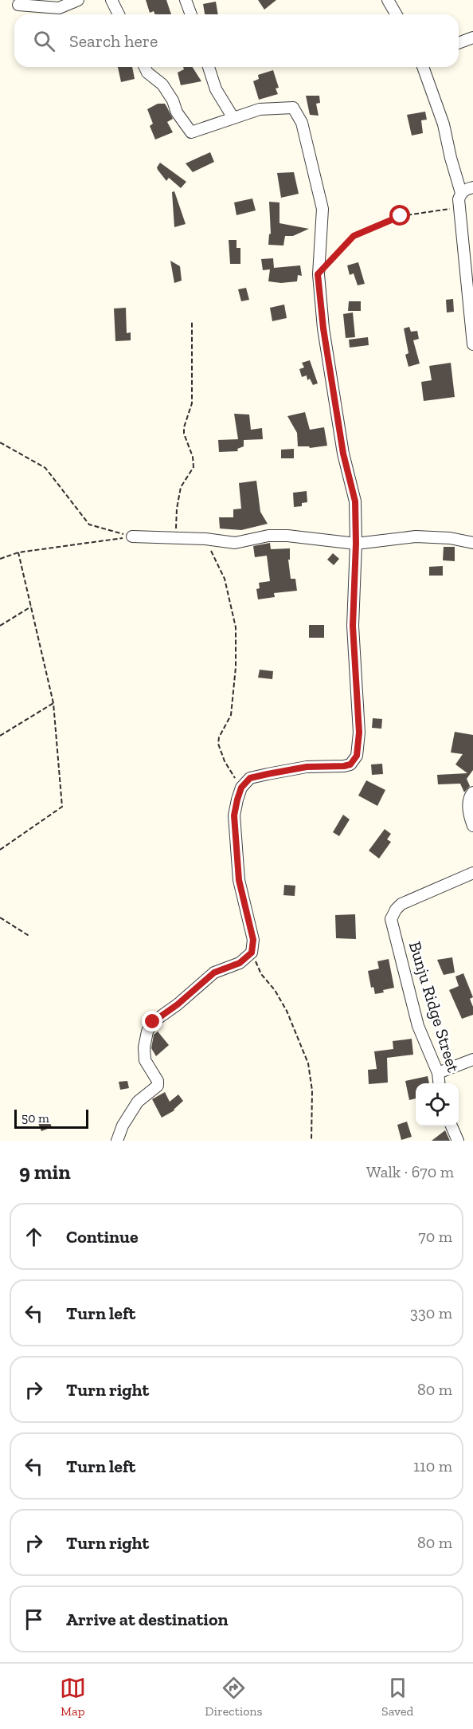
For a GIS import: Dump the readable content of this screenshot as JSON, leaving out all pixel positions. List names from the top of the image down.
{
  "streets": {
    "street": ["Bunju Ridge Street"]
  },
  "scale_bar": "50 m",
  "page": {
    "search": "Search here",
    "scale": "50 m",
    "heading": ["9 min", "Walk · 670 m"],
    "list": [
      ["Continue", "70 m"],
      ["Turn left", "330 m"],
      ["Turn right", "80 m"],
      ["Turn left", "110 m"],
      ["Turn right", "80 m"],
      "Arrive at destination"
    ],
    "nav": ["Map", "Directions", "Saved"]
  }
}
